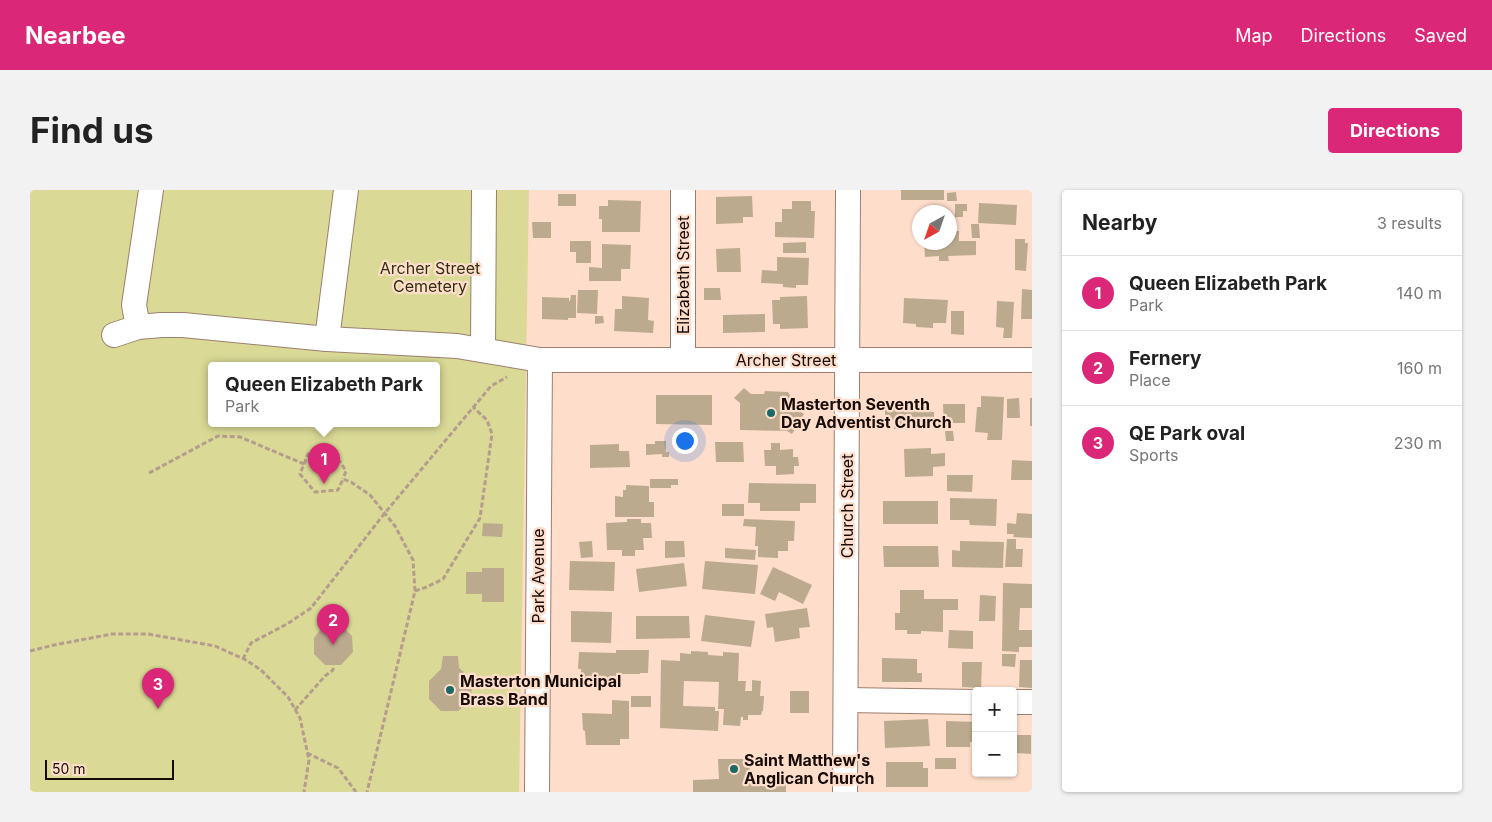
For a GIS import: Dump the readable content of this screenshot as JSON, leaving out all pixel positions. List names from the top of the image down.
{
  "streets": {
    "street": [
      "Elizabeth Street",
      "Archer Street",
      "Church Street",
      "Park Avenue"
    ]
  },
  "crossings": [
    ["Elizabeth Street", "Archer Street"],
    ["Archer Street", "Church Street"],
    ["Archer Street", "Park Avenue"]
  ],
  "parks": ["Archer Street Cemetery"],
  "places": ["Masterton Seventh Day Adventist Church", "Masterton Municipal Brass Band", "Saint Matthew's Anglican Church"],
  "scale_bar": "50 m",
  "north": "bottom left",
  "page": {
    "header": "Nearbee",
    "nav": ["Map", "Directions", "Saved"],
    "buttons": "Directions",
    "title": "Find us",
    "heading": ["Nearby", "3 results"],
    "list": [
      {
        "mark": "1",
        "name": "Queen Elizabeth Park",
        "note": "Park",
        "value": "140 m"
      },
      {
        "mark": "2",
        "name": "Fernery",
        "note": "Place",
        "value": "160 m"
      },
      {
        "mark": "3",
        "name": "QE Park oval",
        "note": "Sports",
        "value": "230 m"
      }
    ],
    "popup": ["Queen Elizabeth Park", "Park"],
    "pins": ["1", "2", "3"],
    "map_buttons": ["+", "−"],
    "scale": "50 m"
  }
}
